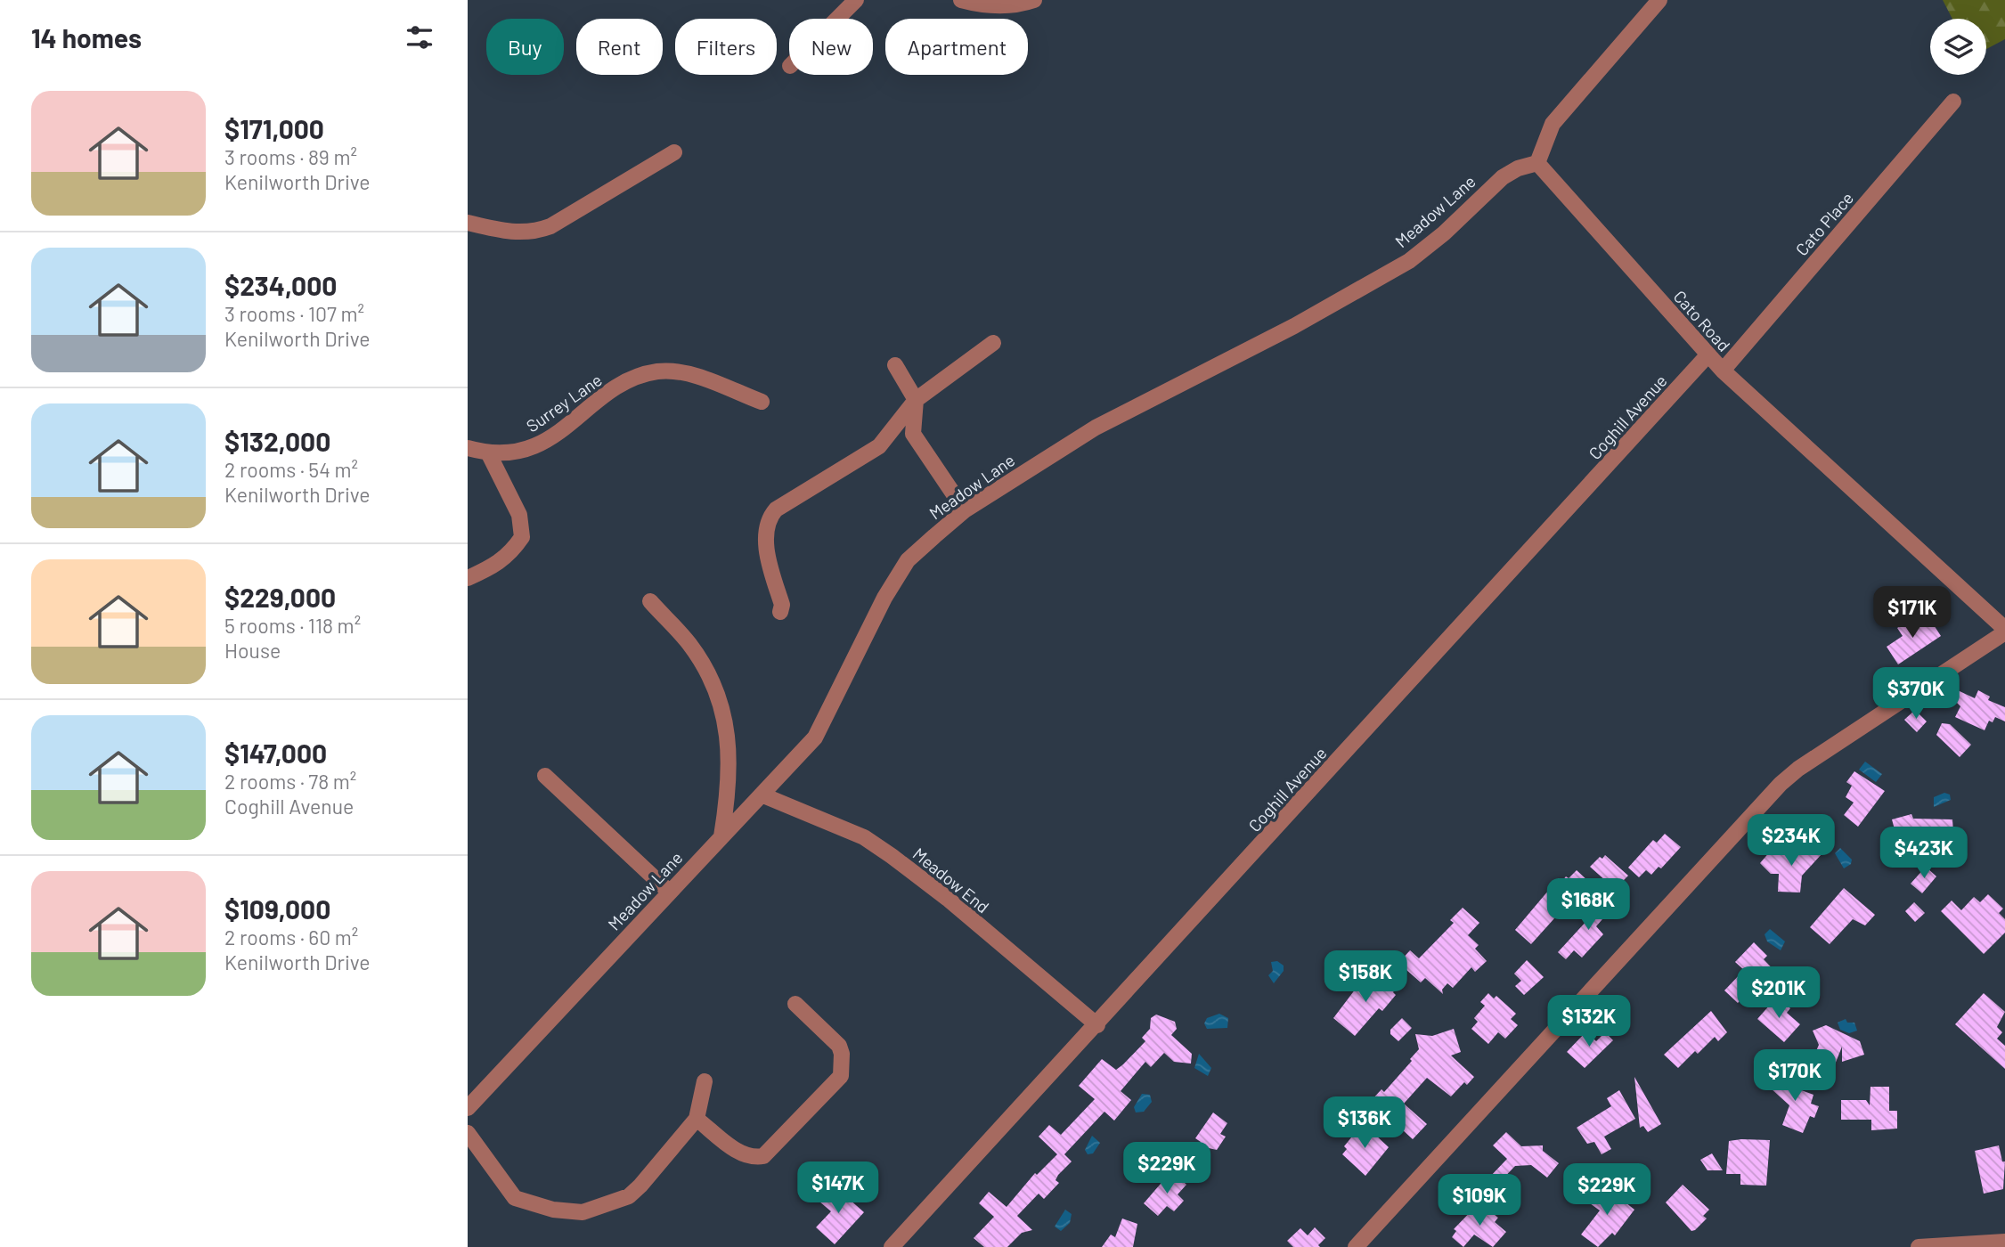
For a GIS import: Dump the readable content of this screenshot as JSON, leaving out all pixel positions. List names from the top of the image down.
{
  "streets": {
    "street": [
      "Meadow Lane",
      "Cato Place",
      "Cato Road",
      "Surrey Lane",
      "Coghill Avenue",
      "Meadow End"
    ]
  },
  "crossings": [
    ["Meadow Lane", "Cato Road"],
    ["Meadow Lane", "Meadow End"],
    ["Cato Place", "Cato Road"],
    ["Cato Road", "Coghill Avenue"],
    ["Coghill Avenue", "Meadow End"]
  ],
  "page": {
    "heading": "14 homes",
    "chip": [
      "Buy",
      "Rent",
      "Filters",
      "New",
      "Apartment"
    ],
    "list": [
      {
        "name": "$171,000",
        "note": "3 rooms · 89 m² · Kenilworth Drive"
      },
      {
        "name": "$234,000",
        "note": "3 rooms · 107 m² · Kenilworth Drive"
      },
      {
        "name": "$132,000",
        "note": "2 rooms · 54 m² · Kenilworth Drive"
      },
      {
        "name": "$229,000",
        "note": "5 rooms · 118 m² · House"
      },
      {
        "name": "$147,000",
        "note": "2 rooms · 78 m² · Coghill Avenue"
      },
      {
        "name": "$109,000",
        "note": "2 rooms · 60 m² · Kenilworth Drive"
      }
    ],
    "price": [
      "$171K",
      "$370K",
      "$234K",
      "$423K",
      "$168K",
      "$158K",
      "$201K",
      "$132K",
      "$170K",
      "$136K",
      "$229K",
      "$147K",
      "$229K",
      "$109K"
    ]
  }
}
